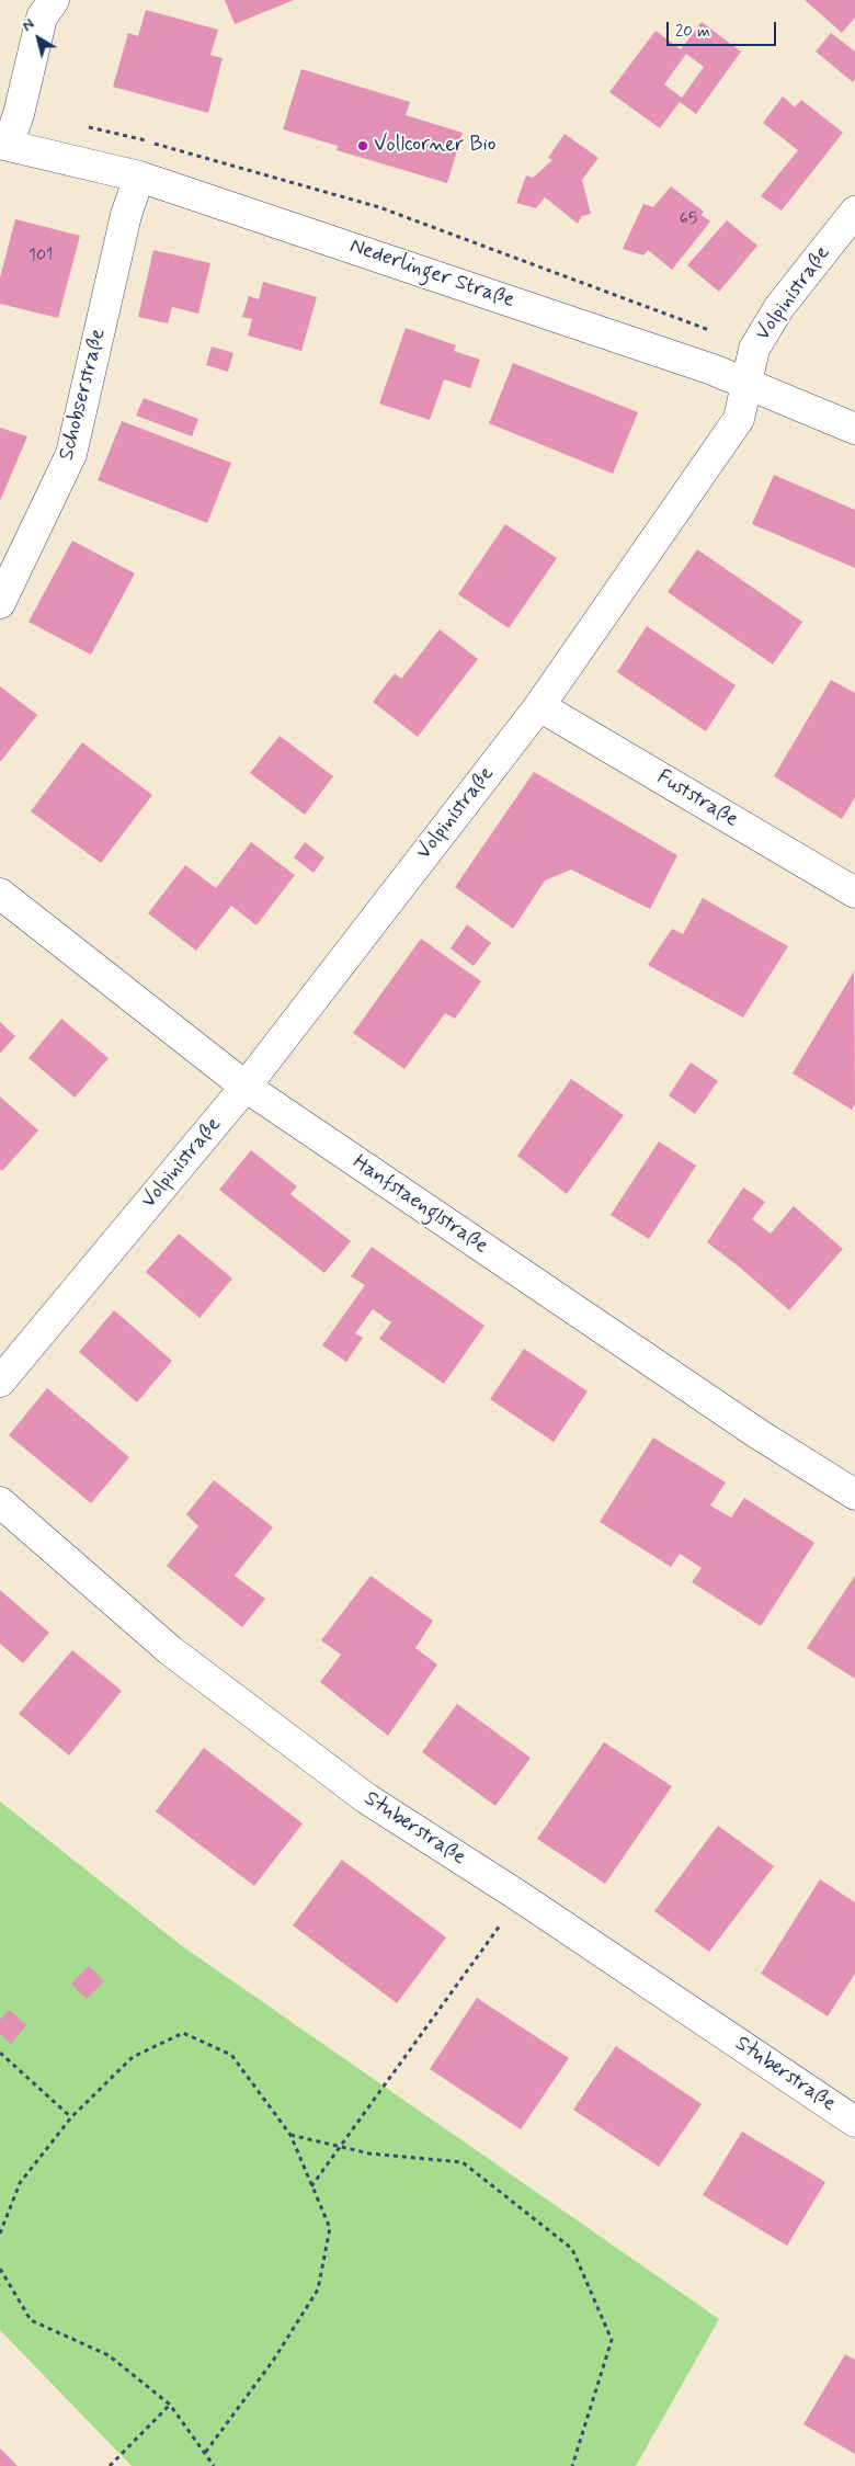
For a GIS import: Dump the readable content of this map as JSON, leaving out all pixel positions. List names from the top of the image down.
{
  "streets": {
    "street": [
      "Nederlinger Straße",
      "Volpinistraße",
      "Schobserstraße",
      "Fuststraße",
      "Hanfstaenglstraße",
      "Stuberstraße"
    ]
  },
  "crossings": [
    ["Nederlinger Straße", "Volpinistraße"],
    ["Nederlinger Straße", "Schobserstraße"],
    ["Volpinistraße", "Fuststraße"],
    ["Volpinistraße", "Hanfstaenglstraße"]
  ],
  "places": ["Vollcorner Bio"],
  "house_numbers": ["65", "101"],
  "scale_bar": "20 m",
  "north": "top left"
}
